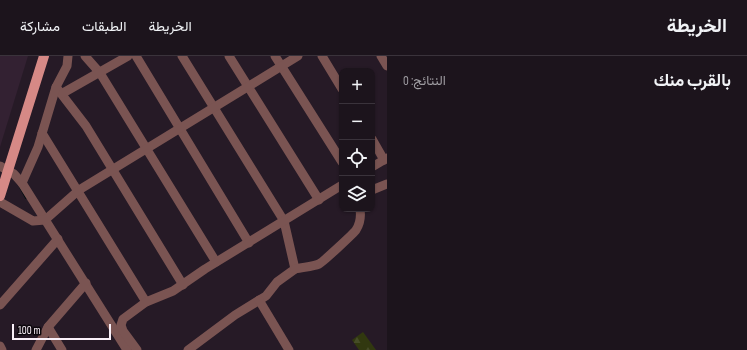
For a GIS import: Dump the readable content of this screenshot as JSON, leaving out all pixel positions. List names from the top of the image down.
{
  "scale_bar": "100 m",
  "page": {
    "header": "الخريطة",
    "nav": ["الخريطة", "الطبقات", "مشاركة"],
    "heading": ["بالقرب منك", "النتائج: 0"],
    "map_buttons": ["+", "−"],
    "scale": "100 m"
  }
}
